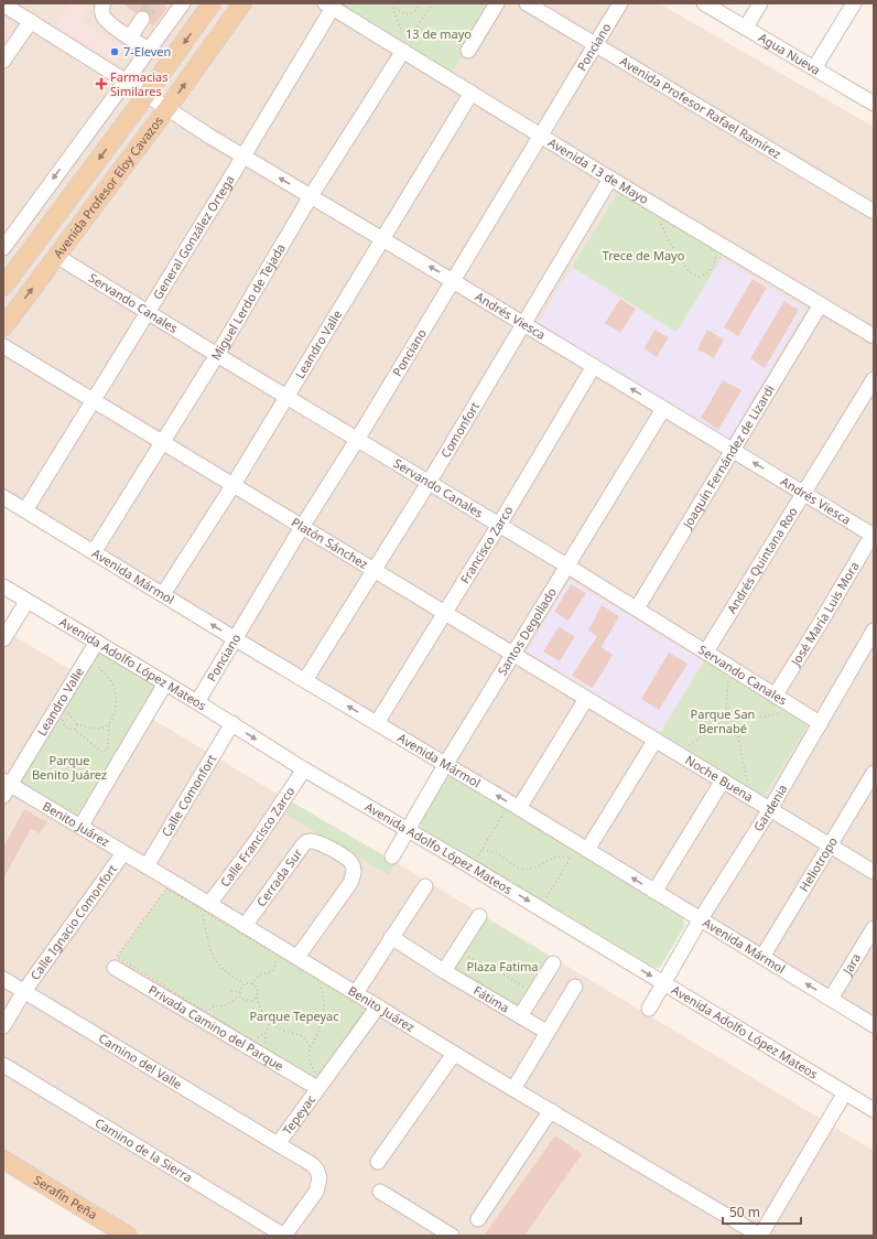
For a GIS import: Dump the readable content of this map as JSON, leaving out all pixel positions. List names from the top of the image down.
{
  "streets": {
    "main road": ["Avenida Profesor Eloy Cavazos", "Serafín Peña"],
    "street": [
      "Ponciano",
      "Agua Nueva",
      "Avenida Profesor Rafael Ramírez",
      "Avenida 13 de Mayo",
      "General González Ortega",
      "Miguel Lerdo de Tejada",
      "Servando Canales",
      "Andrés Viesca",
      "Leandro Valle",
      "Comonfort",
      "Joaquín Fernández de Lizardi",
      "Platón Sánchez",
      "Francisco Zarco",
      "Andrés Quintana Roo",
      "Avenida Mármol",
      "José María Luis Mora",
      "Santos Degollado",
      "Avenida Adolfo López Mateos",
      "Noche Buena",
      "Calle Comonfort",
      "Gardenia",
      "Benito Juárez",
      "Calle Francisco Zarco",
      "Heliotropo",
      "Cerrada Sur",
      "Calle Ignacio Comonfort",
      "Jara",
      "Fátima",
      "Privada Camino del Parque",
      "Camino del Valle",
      "Tepeyac",
      "Camino de la Sierra"
    ]
  },
  "crossings": [
    ["Ponciano", "Avenida Profesor Rafael Ramírez"],
    ["Ponciano", "Avenida 13 de Mayo"],
    ["Ponciano", "Servando Canales"],
    ["Ponciano", "Andrés Viesca"],
    ["Ponciano", "Platón Sánchez"],
    ["Ponciano", "Avenida Mármol"],
    ["Ponciano", "Avenida Adolfo López Mateos"],
    ["Avenida 13 de Mayo", "General González Ortega"],
    ["Avenida 13 de Mayo", "Miguel Lerdo de Tejada"],
    ["Avenida 13 de Mayo", "Leandro Valle"],
    ["Avenida 13 de Mayo", "Comonfort"],
    ["Avenida 13 de Mayo", "Joaquín Fernández de Lizardi"],
    ["Avenida Profesor Eloy Cavazos", "Servando Canales"],
    ["Avenida Profesor Eloy Cavazos", "Andrés Viesca"],
    ["General González Ortega", "Servando Canales"],
    ["General González Ortega", "Andrés Viesca"],
    ["General González Ortega", "Platón Sánchez"],
    ["General González Ortega", "Avenida Mármol"],
    ["Miguel Lerdo de Tejada", "Servando Canales"],
    ["Miguel Lerdo de Tejada", "Andrés Viesca"],
    ["Miguel Lerdo de Tejada", "Platón Sánchez"],
    ["Miguel Lerdo de Tejada", "Avenida Mármol"],
    ["Servando Canales", "Leandro Valle"],
    ["Servando Canales", "Comonfort"],
    ["Servando Canales", "Joaquín Fernández de Lizardi"],
    ["Servando Canales", "Francisco Zarco"],
    ["Servando Canales", "Andrés Quintana Roo"],
    ["Servando Canales", "José María Luis Mora"],
    ["Servando Canales", "Santos Degollado"],
    ["Servando Canales", "Gardenia"],
    ["Andrés Viesca", "Leandro Valle"],
    ["Andrés Viesca", "Comonfort"],
    ["Andrés Viesca", "Joaquín Fernández de Lizardi"],
    ["Andrés Viesca", "Francisco Zarco"],
    ["Andrés Viesca", "Andrés Quintana Roo"],
    ["Andrés Viesca", "José María Luis Mora"],
    ["Andrés Viesca", "Santos Degollado"],
    ["Leandro Valle", "Platón Sánchez"],
    ["Leandro Valle", "Avenida Mármol"],
    ["Leandro Valle", "Avenida Adolfo López Mateos"],
    ["Leandro Valle", "Benito Juárez"],
    ["Comonfort", "Platón Sánchez"],
    ["Comonfort", "Avenida Mármol"],
    ["Platón Sánchez", "Francisco Zarco"],
    ["Platón Sánchez", "Santos Degollado"],
    ["Platón Sánchez", "Noche Buena"],
    ["Francisco Zarco", "Avenida Mármol"],
    ["Avenida Mármol", "Santos Degollado"],
    ["Avenida Mármol", "Gardenia"],
    ["Avenida Mármol", "Heliotropo"],
    ["Avenida Mármol", "Jara"],
    ["Santos Degollado", "Avenida Adolfo López Mateos"],
    ["Avenida Adolfo López Mateos", "Calle Comonfort"],
    ["Avenida Adolfo López Mateos", "Gardenia"],
    ["Avenida Adolfo López Mateos", "Calle Francisco Zarco"],
    ["Noche Buena", "Gardenia"],
    ["Noche Buena", "Heliotropo"],
    ["Calle Comonfort", "Benito Juárez"],
    ["Benito Juárez", "Calle Francisco Zarco"],
    ["Benito Juárez", "Cerrada Sur"],
    ["Benito Juárez", "Calle Ignacio Comonfort"],
    ["Benito Juárez", "Tepeyac"],
    ["Calle Ignacio Comonfort", "Camino del Valle"],
    ["Privada Camino del Parque", "Tepeyac"],
    ["Camino del Valle", "Tepeyac"],
    ["Tepeyac", "Camino de la Sierra"]
  ],
  "one_way": ["Avenida Mármol"],
  "parks": [
    "13 de mayo",
    "Trece de Mayo",
    "Parque San Bernabé",
    "Parque Benito Juárez",
    "Plaza Fatima",
    "Parque Tepeyac"
  ],
  "places": {
    "other": ["7-Eleven"],
    "health": ["Farmacias Similares"]
  },
  "scale_bar": "50 m"
}
